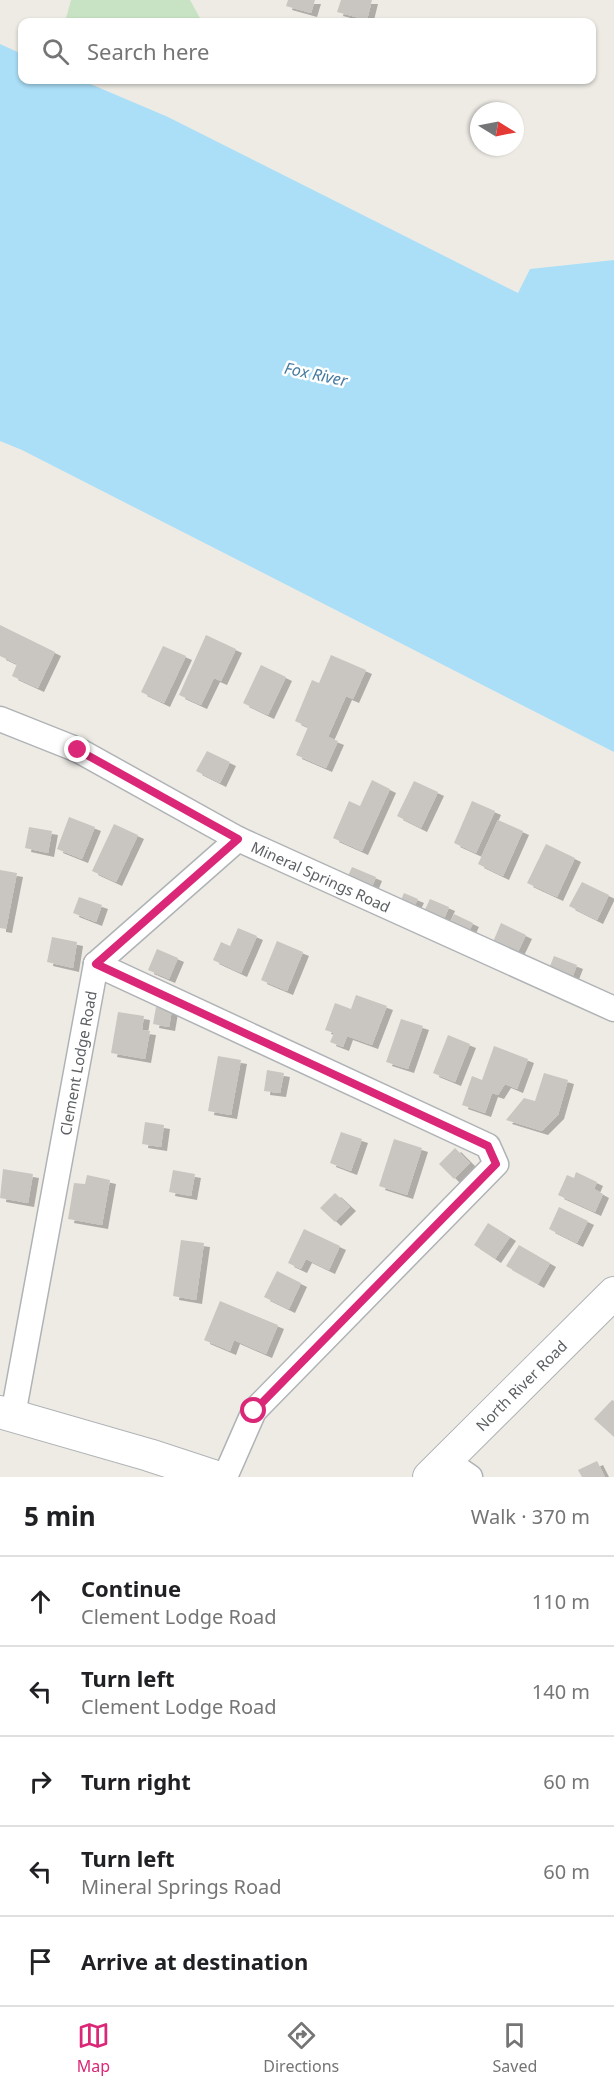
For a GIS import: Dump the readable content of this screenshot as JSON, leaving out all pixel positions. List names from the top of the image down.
{
  "streets": {
    "street": ["Mineral Springs Road", "Clement Lodge Road", "North River Road"]
  },
  "water": ["Fox River"],
  "north": "right",
  "page": {
    "search": "Search here",
    "heading": ["5 min", "Walk · 370 m"],
    "list": [
      ["Continue", "Clement Lodge Road", "110 m"],
      ["Turn left", "Clement Lodge Road", "140 m"],
      ["Turn right", "60 m"],
      ["Turn left", "Mineral Springs Road", "60 m"],
      "Arrive at destination"
    ],
    "nav": ["Map", "Directions", "Saved"]
  }
}
